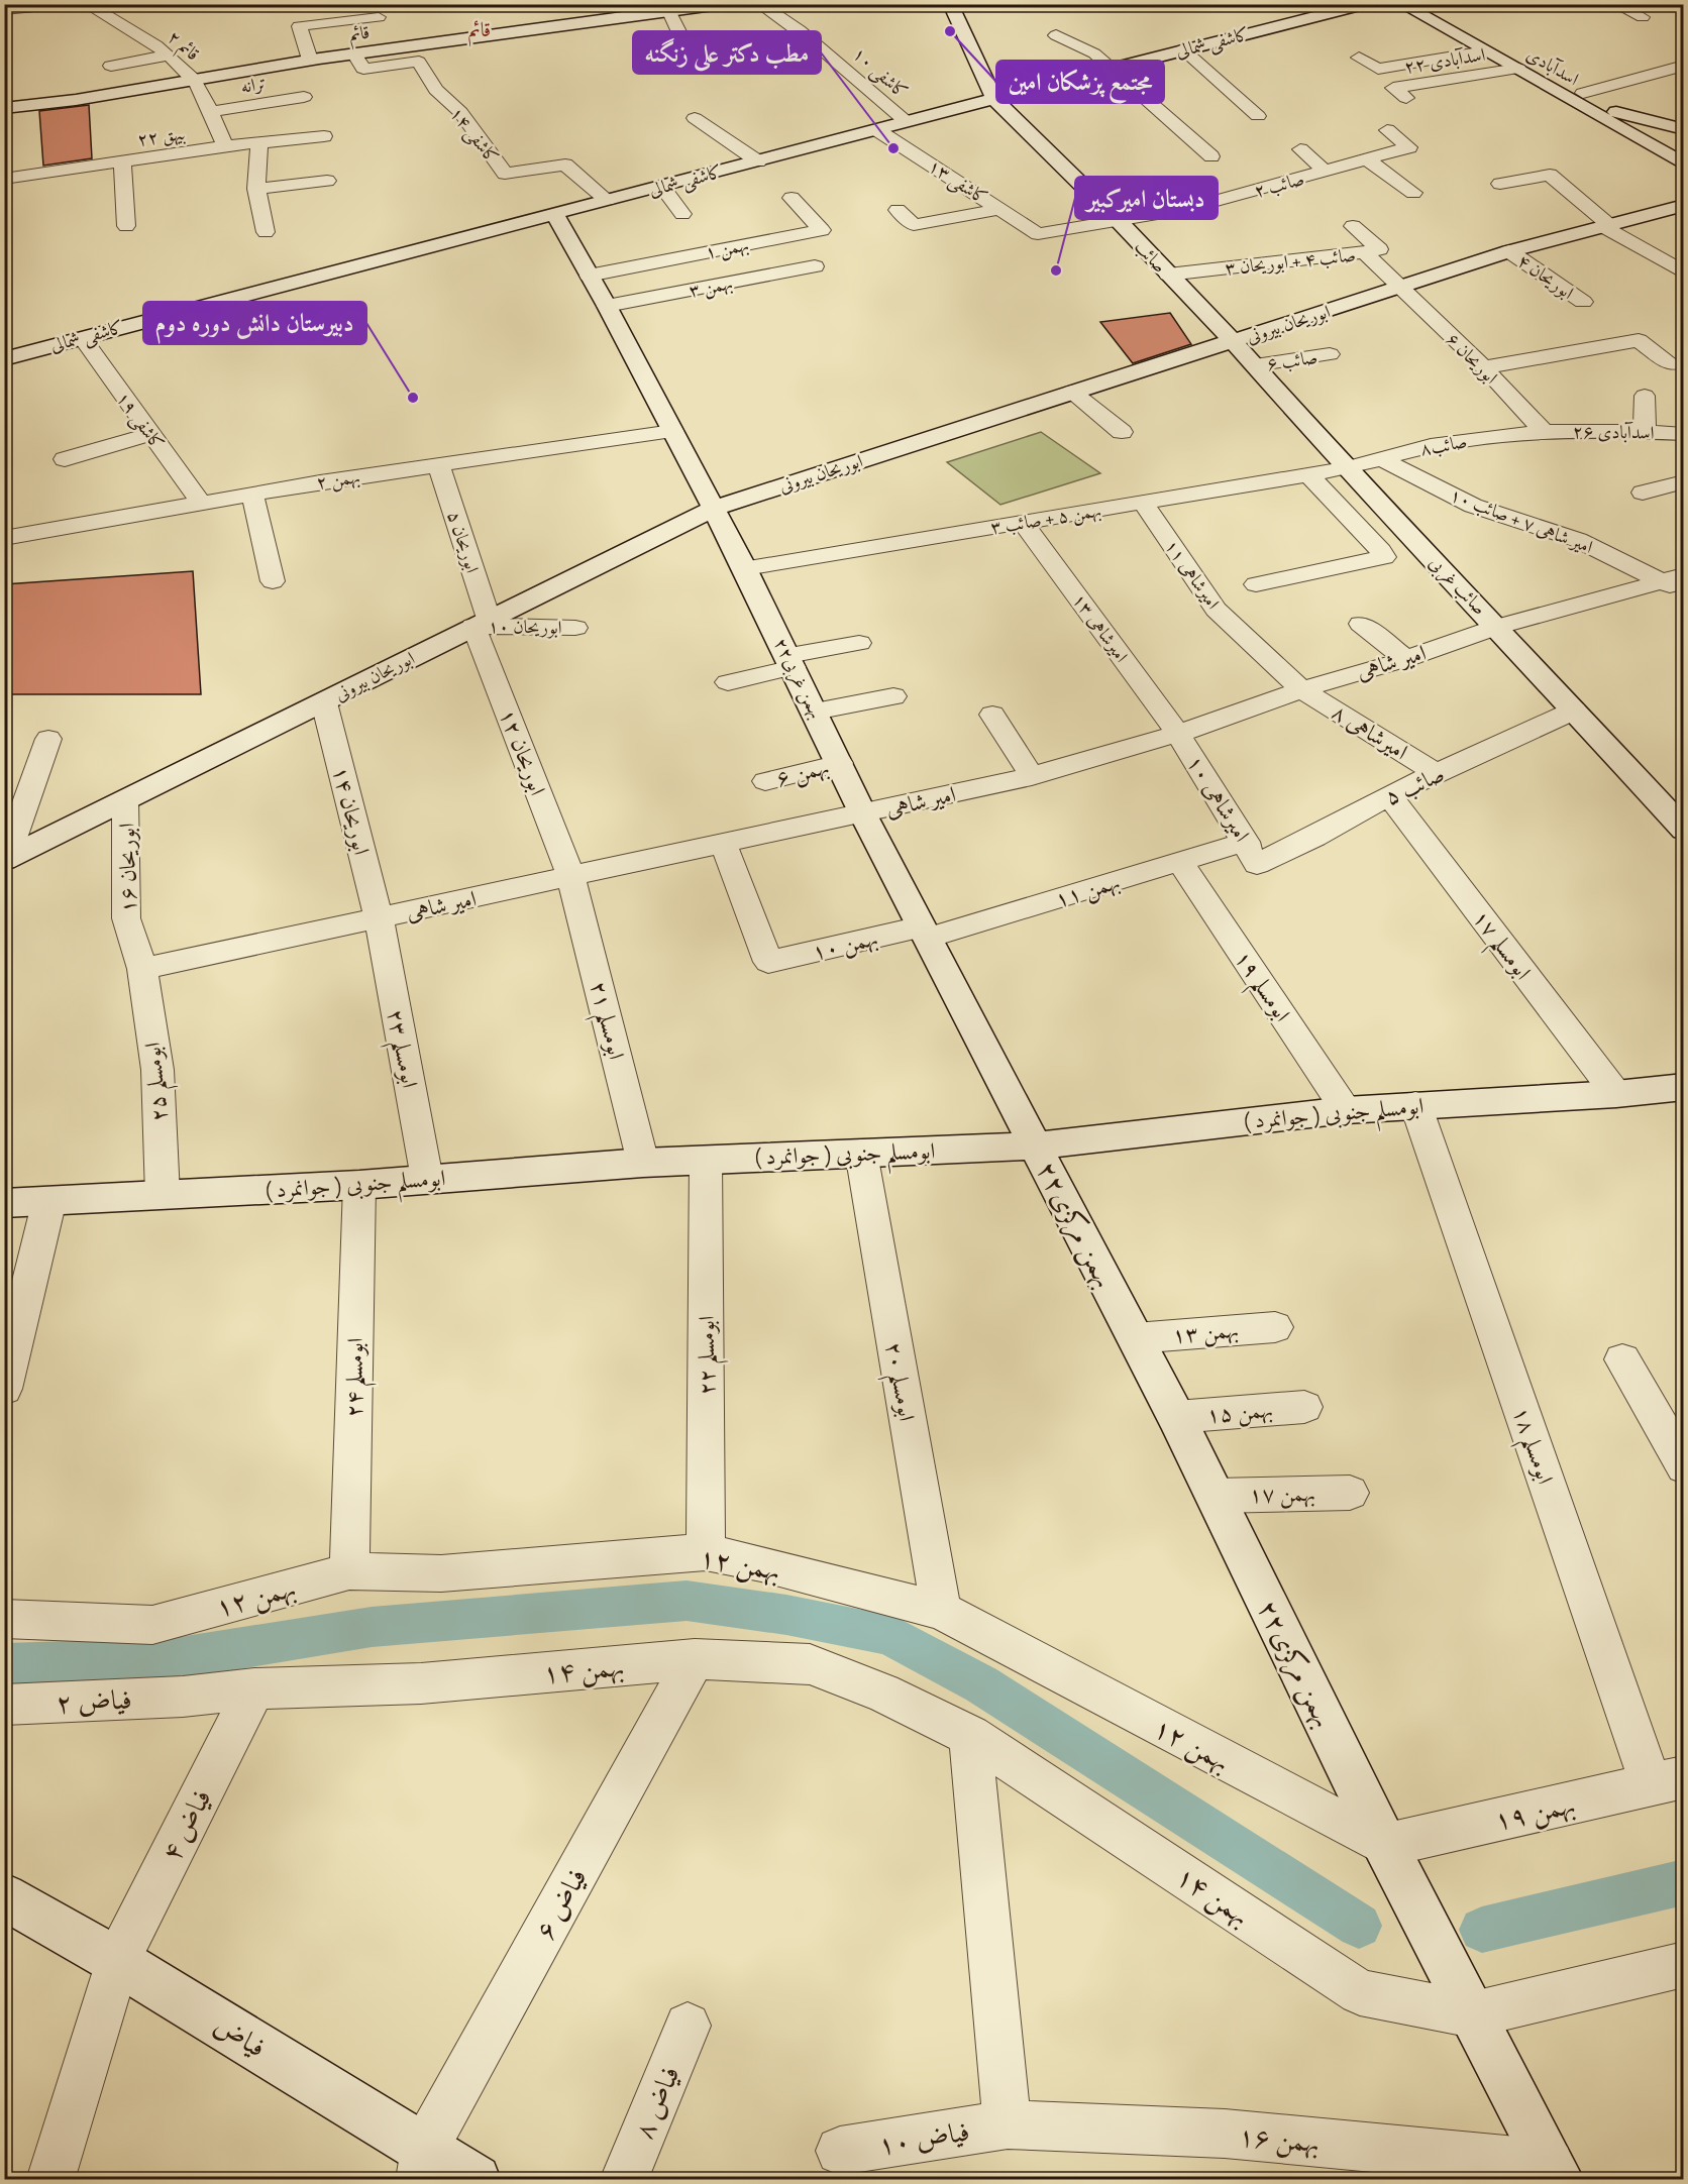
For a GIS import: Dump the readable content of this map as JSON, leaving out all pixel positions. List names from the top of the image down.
{
  "streets": {
    "street": [
      "قائم",
      "کاشفی شمالی",
      "قائم ۲",
      "اسدآبادی ۲۲",
      "اسدآبادی",
      "کاشفی ۱۰",
      "ترانه",
      "کاشفی ۱۴",
      "بیهق ۲۲",
      "کاشفی ۱۳",
      "صائب ۲",
      "بهمن ۱",
      "صائب",
      "صائب ۴ + ابوریحان ۳",
      "ابوریحان ۴",
      "بهمن ۳",
      "ابوریحان بیرونی",
      "ابوریحان ۶",
      "صائب ۶",
      "کاشفی ۱۹",
      "اسدآبادی ۲۶",
      "صائب۸",
      "بهمن ۲",
      "بهمن ۵ + صائب ۳",
      "امیر شاهی ۷ + صائب ۱۰",
      "ابوریحان ۵",
      "امیرشاهی ۱۱",
      "صائب غربی",
      "ابوریحان ۱۰",
      "امیرشاهی ۱۳",
      "امیر شاهی",
      "۲۲بهمن غربی",
      "امیرشاهی ۸",
      "ابوریحان ۱۲",
      "بهمن ۶",
      "صائب ۵",
      "امیرشاهی ۱۰",
      "ابوریحان ۱۴",
      "ابوریحان ۱۶",
      "بهمن ۱۱",
      "بهمن ۱۰",
      "ابومسلم ۱۷",
      "ابومسلم ۱۹",
      "ابومسلم ۲۱",
      "ابومسلم ۲۳",
      "ابومسلم ۲۵",
      "ابومسلم جنوبی ( جوانمرد )",
      "۲۲بهمن مرکزی",
      "بهمن ۱۳",
      "ابومسلم ۲۲",
      "ابومسلم ۲۴",
      "ابومسلم ۲۰",
      "بهمن ۱۵",
      "ابومسلم ۱۸",
      "بهمن ۱۷",
      "بهمن ۱۲",
      "بهمن ۱۴",
      "فیاض ۲",
      "بهمن ۱۹",
      "فیاض ۴",
      "فیاض ۶",
      "فیاض",
      "فیاض ۸",
      "فیاض ۱۰",
      "بهمن ۱۶"
    ]
  },
  "crossings": [
    ["قائم", "قائم ۲"],
    ["قائم", "کاشفی ۱۴"],
    ["کاشفی شمالی", "کاشفی ۱۰"],
    ["کاشفی شمالی", "کاشفی ۱۴"],
    ["کاشفی شمالی", "کاشفی ۱۳"],
    ["کاشفی شمالی", "صائب"],
    ["کاشفی شمالی", "کاشفی ۱۹"],
    ["کاشفی شمالی", "۲۲بهمن غربی"],
    ["اسدآبادی ۲۲", "اسدآبادی"],
    ["کاشفی ۱۳", "صائب ۲"],
    ["صائب ۲", "صائب"],
    ["بهمن ۱", "۲۲بهمن غربی"],
    ["صائب", "صائب ۴ + ابوریحان ۳"],
    ["صائب", "ابوریحان بیرونی"],
    ["صائب", "صائب غربی"],
    ["صائب ۴ + ابوریحان ۳", "ابوریحان بیرونی"],
    ["صائب ۴ + ابوریحان ۳", "ابوریحان ۶"],
    ["ابوریحان ۴", "ابوریحان بیرونی"],
    ["بهمن ۳", "۲۲بهمن غربی"],
    ["ابوریحان بیرونی", "ابوریحان ۶"],
    ["ابوریحان بیرونی", "ابوریحان ۵"],
    ["ابوریحان بیرونی", "صائب غربی"],
    ["ابوریحان بیرونی", "ابوریحان ۱۰"],
    ["ابوریحان بیرونی", "۲۲بهمن غربی"],
    ["ابوریحان بیرونی", "ابوریحان ۱۲"],
    ["ابوریحان بیرونی", "ابوریحان ۱۴"],
    ["ابوریحان بیرونی", "ابوریحان ۱۶"],
    ["ابوریحان ۶", "اسدآبادی ۲۶"],
    ["ابوریحان ۶", "صائب۸"],
    ["صائب ۶", "صائب غربی"],
    ["کاشفی ۱۹", "بهمن ۲"],
    ["اسدآبادی ۲۶", "صائب۸"],
    ["صائب۸", "بهمن ۵ + صائب ۳"],
    ["صائب۸", "امیر شاهی ۷ + صائب ۱۰"],
    ["صائب۸", "صائب غربی"],
    ["بهمن ۲", "ابوریحان ۵"],
    ["بهمن ۲", "۲۲بهمن غربی"],
    ["بهمن ۵ + صائب ۳", "امیرشاهی ۱۱"],
    ["بهمن ۵ + صائب ۳", "صائب غربی"],
    ["بهمن ۵ + صائب ۳", "امیرشاهی ۱۳"],
    ["بهمن ۵ + صائب ۳", "۲۲بهمن غربی"],
    ["امیر شاهی ۷ + صائب ۱۰", "امیر شاهی"],
    ["ابوریحان ۵", "ابوریحان ۱۰"],
    ["ابوریحان ۵", "ابوریحان ۱۲"],
    ["امیرشاهی ۱۱", "امیر شاهی"],
    ["امیرشاهی ۱۱", "امیرشاهی ۸"],
    ["صائب غربی", "امیر شاهی"],
    ["صائب غربی", "صائب ۵"],
    ["ابوریحان ۱۰", "ابوریحان ۱۲"],
    ["امیرشاهی ۱۳", "امیر شاهی"],
    ["امیرشاهی ۱۳", "امیرشاهی ۱۰"],
    ["امیر شاهی", "۲۲بهمن غربی"],
    ["امیر شاهی", "امیرشاهی ۸"],
    ["امیر شاهی", "ابوریحان ۱۲"],
    ["امیر شاهی", "امیرشاهی ۱۰"],
    ["امیر شاهی", "ابوریحان ۱۴"],
    ["امیر شاهی", "ابوریحان ۱۶"],
    ["امیر شاهی", "بهمن ۱۰"],
    ["امیر شاهی", "ابومسلم ۲۱"],
    ["امیر شاهی", "ابومسلم ۲۳"],
    ["امیر شاهی", "ابومسلم ۲۵"],
    ["۲۲بهمن غربی", "بهمن ۶"],
    ["۲۲بهمن غربی", "بهمن ۱۱"],
    ["۲۲بهمن غربی", "بهمن ۱۰"],
    ["۲۲بهمن غربی", "ابومسلم جنوبی ( جوانمرد )"],
    ["۲۲بهمن غربی", "۲۲بهمن مرکزی"],
    ["امیرشاهی ۸", "صائب ۵"],
    ["ابوریحان ۱۲", "ابومسلم ۲۱"],
    ["صائب ۵", "امیرشاهی ۱۰"],
    ["صائب ۵", "بهمن ۱۱"],
    ["صائب ۵", "ابومسلم ۱۷"],
    ["امیرشاهی ۱۰", "بهمن ۱۱"],
    ["ابوریحان ۱۴", "ابومسلم ۲۳"],
    ["ابوریحان ۱۶", "ابومسلم ۲۵"],
    ["بهمن ۱۱", "بهمن ۱۰"],
    ["بهمن ۱۱", "ابومسلم ۱۹"],
    ["ابومسلم ۱۷", "ابومسلم جنوبی ( جوانمرد )"],
    ["ابومسلم ۱۹", "ابومسلم جنوبی ( جوانمرد )"],
    ["ابومسلم ۲۱", "ابومسلم جنوبی ( جوانمرد )"],
    ["ابومسلم ۲۳", "ابومسلم جنوبی ( جوانمرد )"],
    ["ابومسلم ۲۵", "ابومسلم جنوبی ( جوانمرد )"],
    ["ابومسلم جنوبی ( جوانمرد )", "۲۲بهمن مرکزی"],
    ["ابومسلم جنوبی ( جوانمرد )", "ابومسلم ۲۲"],
    ["ابومسلم جنوبی ( جوانمرد )", "ابومسلم ۲۴"],
    ["ابومسلم جنوبی ( جوانمرد )", "ابومسلم ۲۰"],
    ["ابومسلم جنوبی ( جوانمرد )", "ابومسلم ۱۸"],
    ["۲۲بهمن مرکزی", "بهمن ۱۳"],
    ["۲۲بهمن مرکزی", "بهمن ۱۵"],
    ["۲۲بهمن مرکزی", "بهمن ۱۷"],
    ["۲۲بهمن مرکزی", "بهمن ۱۲"],
    ["۲۲بهمن مرکزی", "بهمن ۱۴"],
    ["۲۲بهمن مرکزی", "بهمن ۱۹"],
    ["۲۲بهمن مرکزی", "بهمن ۱۶"],
    ["ابومسلم ۲۲", "بهمن ۱۲"],
    ["ابومسلم ۲۴", "بهمن ۱۲"],
    ["ابومسلم ۲۰", "بهمن ۱۲"],
    ["ابومسلم ۱۸", "بهمن ۱۹"],
    ["بهمن ۱۲", "بهمن ۱۹"],
    ["بهمن ۱۴", "فیاض ۲"],
    ["بهمن ۱۴", "فیاض ۴"],
    ["بهمن ۱۴", "فیاض ۶"],
    ["فیاض ۴", "فیاض"],
    ["فیاض ۶", "فیاض"],
    ["فیاض ۱۰", "بهمن ۱۶"]
  ],
  "districts": ["قائم"],
  "places": [
    "مجتمع پزشکان امین",
    "مطب دکتر علی زنگنه",
    "دبستان امیرکبیر",
    "دبیرستان دانش دوره دوم"
  ]
}
